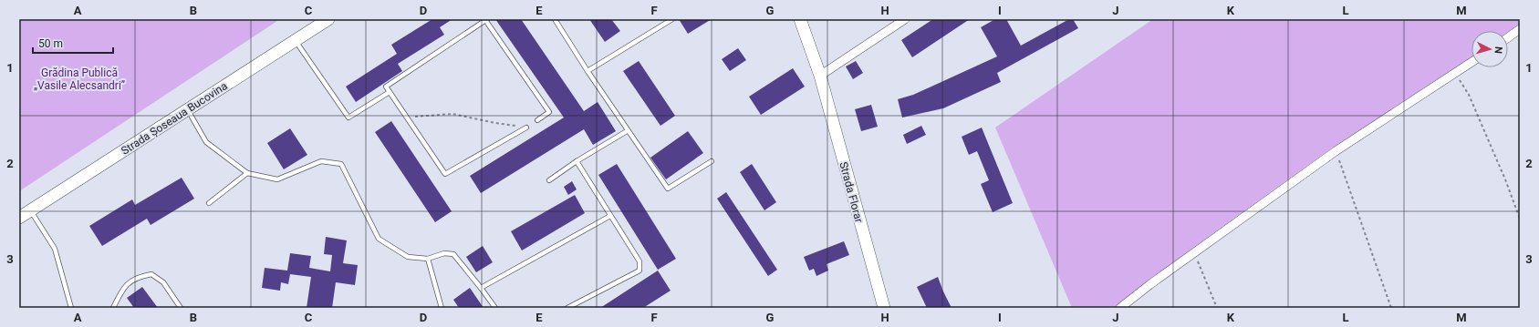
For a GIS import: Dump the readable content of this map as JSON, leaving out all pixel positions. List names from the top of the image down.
{
  "streets": {
    "main road": ["Strada Șoseaua Bucovina", "Strada Florar"]
  },
  "parks": ["Grădina Publică „Vasile Alecsandri”"],
  "scale_bar": "50 m",
  "north": "right",
  "grid": {
    "columns": [
      "A",
      "B",
      "C",
      "D",
      "E",
      "F",
      "G",
      "H",
      "I",
      "J",
      "K",
      "L",
      "M"
    ],
    "rows": ["1", "2", "3"]
  }
}
